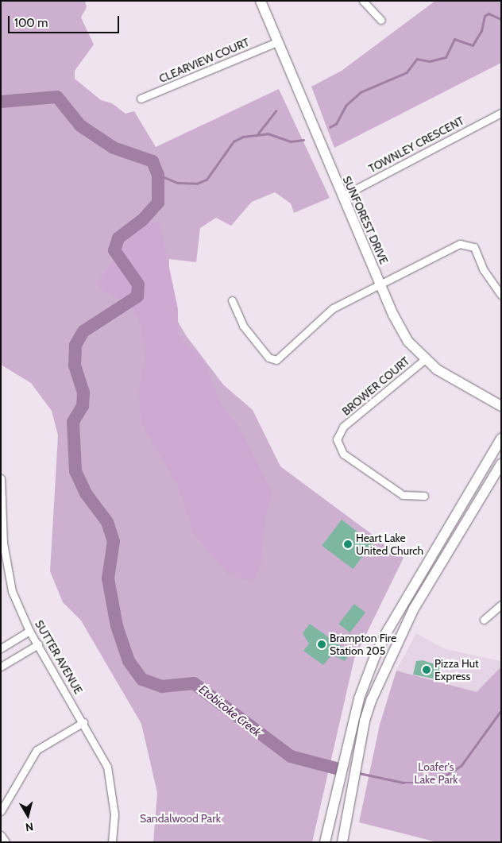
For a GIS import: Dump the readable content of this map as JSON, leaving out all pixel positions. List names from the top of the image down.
{
  "streets": {
    "main road": ["SUNFOREST DRIVE"],
    "street": [
      "CLEARVIEW COURT",
      "TOWNLEY CRESCENT",
      "BROWER COURT",
      "SUTTER AVENUE"
    ]
  },
  "crossings": [
    ["CLEARVIEW COURT", "SUNFOREST DRIVE"],
    ["TOWNLEY CRESCENT", "SUNFOREST DRIVE"],
    ["SUNFOREST DRIVE", "BROWER COURT"]
  ],
  "water": ["Etobicoke Creek"],
  "parks": ["Loafer's Lake Park", "Sandalwood Park"],
  "places": ["Heart Lake United Church", "Brampton Fire Station 205", "Pizza Hut Express"],
  "scale_bar": "100 m",
  "north": "bottom"
}
